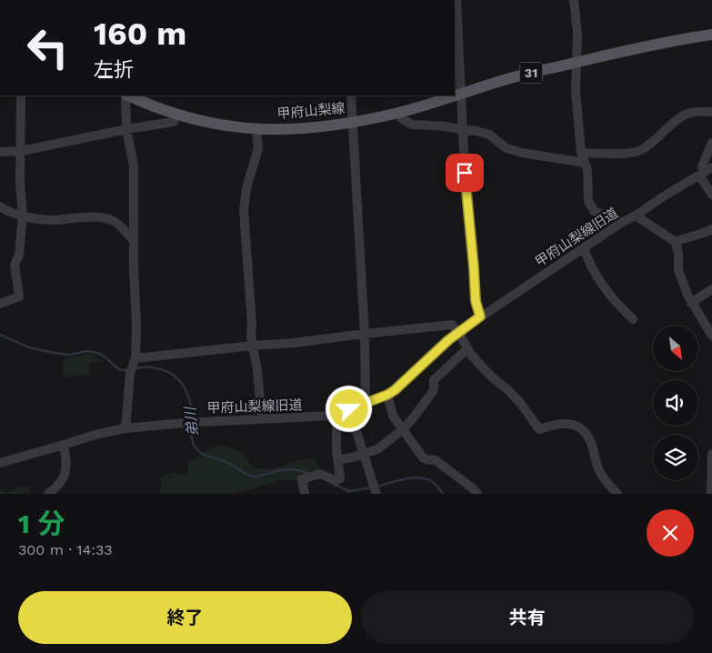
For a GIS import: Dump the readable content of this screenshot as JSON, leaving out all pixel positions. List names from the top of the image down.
{
  "streets": {
    "main road": ["31", "甲府山梨線"],
    "street": ["甲府山梨線旧道"]
  },
  "water": ["弟川"],
  "north": "bottom right",
  "page": {
    "turn": ["160 m", "左折"],
    "heading": ["1 分", "300 m · 14:33"],
    "buttons": ["終了", "共有"]
  }
}
